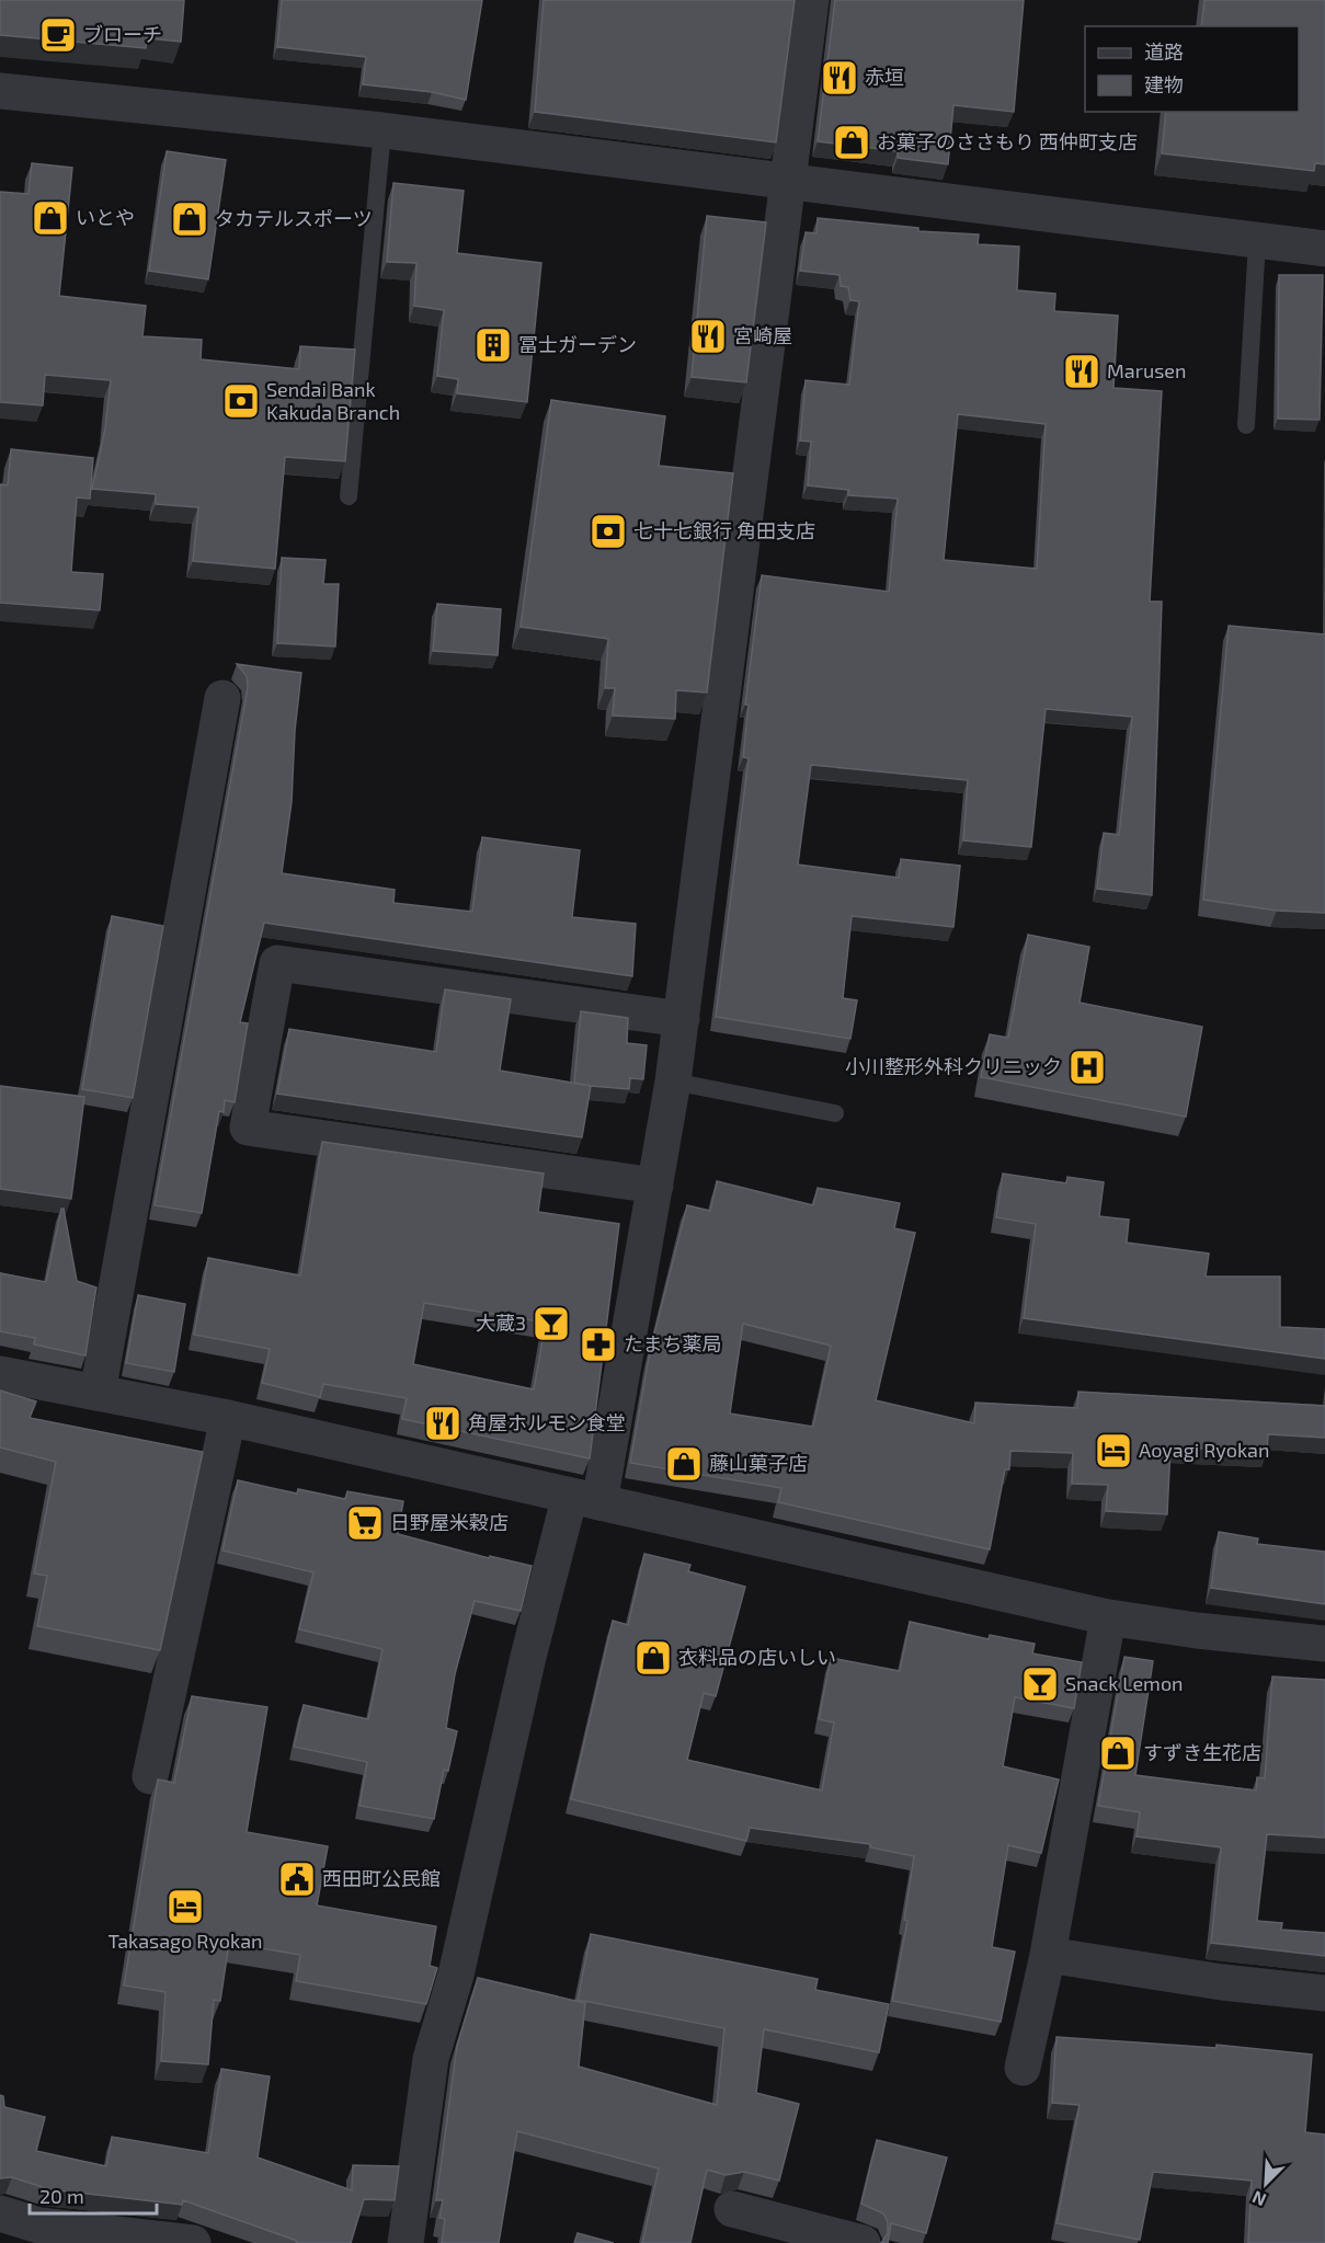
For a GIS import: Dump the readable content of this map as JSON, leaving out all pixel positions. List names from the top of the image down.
{
  "places": {
    "cafe": ["ブローチ"],
    "restaurant": [
      "赤垣",
      "宮崎屋",
      "Marusen",
      "角屋ホルモン食堂"
    ],
    "shop": [
      "お菓子のささもり 西仲町支店",
      "いとや",
      "タカテルスポーツ",
      "藤山菓子店",
      "衣料品の店いしい",
      "すずき生花店"
    ],
    "building": ["冨士ガーデン"],
    "bank": ["Sendai Bank Kakuda Branch", "七十七銀行 角田支店"],
    "hospital": ["小川整形外科クリニック"],
    "bar": ["大蔵3", "Snack Lemon"],
    "pharmacy": ["たまち薬局"],
    "hotel": ["Aoyagi Ryokan", "Takasago Ryokan"],
    "supermarket": ["日野屋米穀店"],
    "public building": ["西田町公民館"]
  },
  "legend": ["道路", "建物"],
  "scale_bar": "20 m",
  "north": "bottom left"
}
